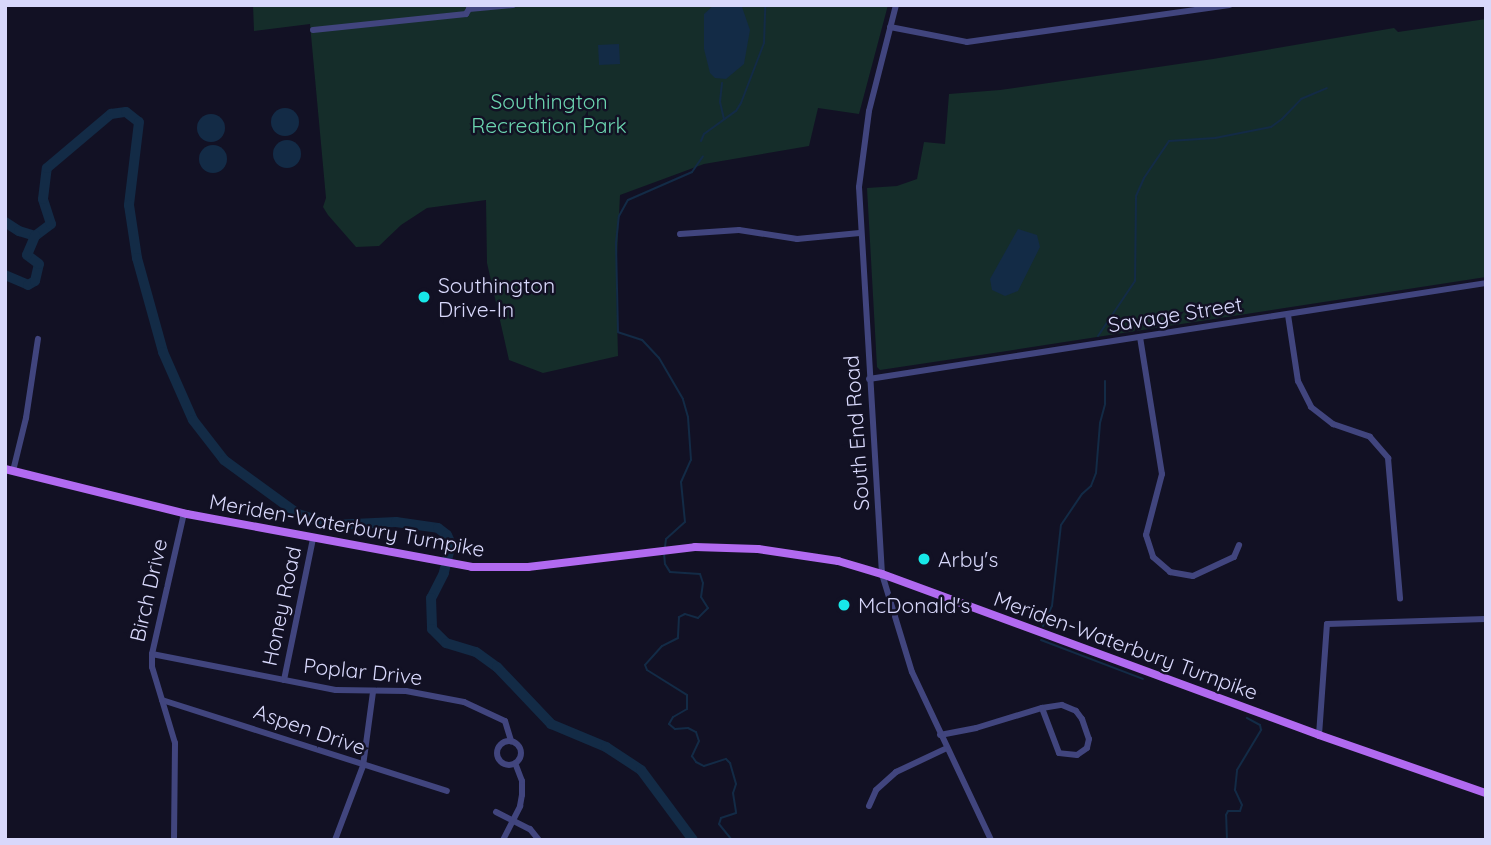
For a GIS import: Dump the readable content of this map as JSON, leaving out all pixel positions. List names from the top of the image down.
{
  "streets": {
    "main road": ["Meriden-Waterbury Turnpike"],
    "street": [
      "Savage Street",
      "South End Road",
      "Birch Drive",
      "Honey Road",
      "Poplar Drive",
      "Aspen Drive"
    ]
  },
  "crossings": [
    ["Savage Street", "South End Road"],
    ["South End Road", "Meriden-Waterbury Turnpike"],
    ["Meriden-Waterbury Turnpike", "Birch Drive"],
    ["Meriden-Waterbury Turnpike", "Honey Road"],
    ["Birch Drive", "Poplar Drive"],
    ["Birch Drive", "Aspen Drive"],
    ["Honey Road", "Poplar Drive"]
  ],
  "parks": ["Southington Recreation Park"],
  "places": ["Southington Drive-In", "Arby's", "McDonald's"]
}
